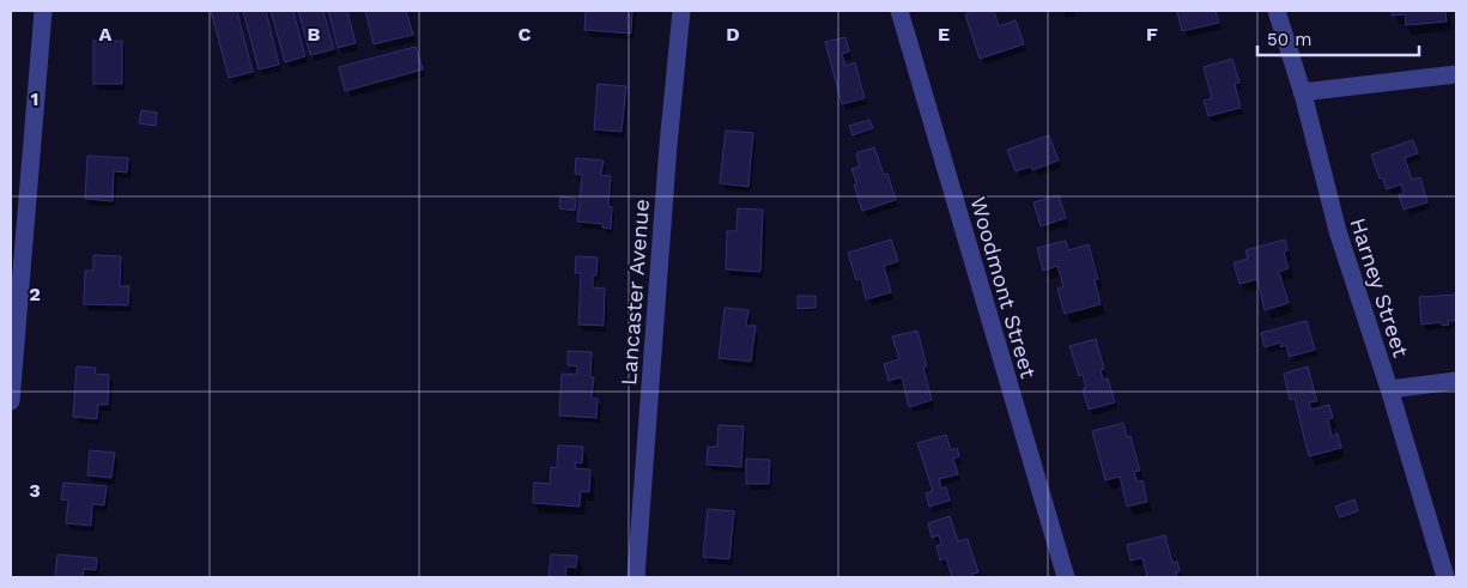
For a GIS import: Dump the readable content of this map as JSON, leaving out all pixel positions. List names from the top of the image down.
{
  "streets": {
    "street": ["Woodmont Street", "Harney Street", "Lancaster Avenue"]
  },
  "scale_bar": "50 m",
  "grid": {
    "columns": [
      "A",
      "B",
      "C",
      "D",
      "E",
      "F"
    ],
    "rows": ["1", "2", "3"]
  }
}
